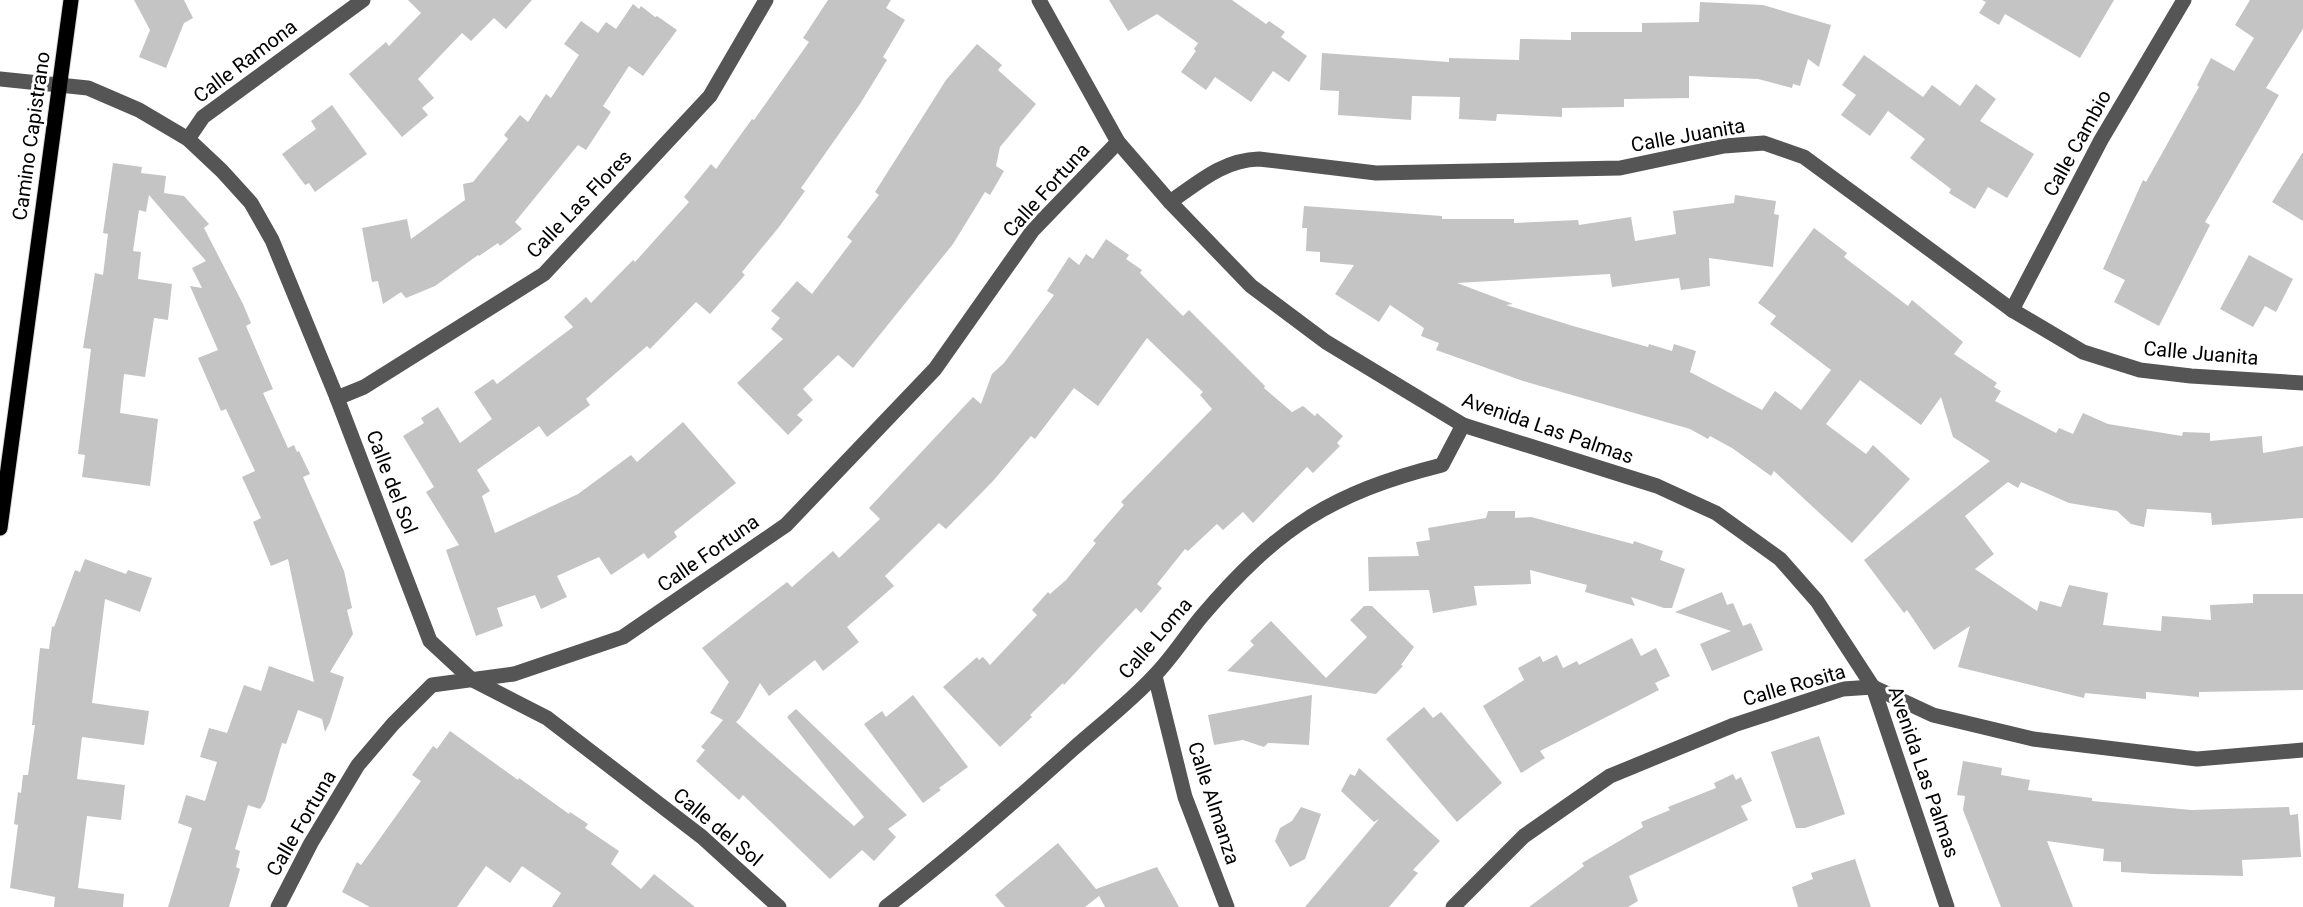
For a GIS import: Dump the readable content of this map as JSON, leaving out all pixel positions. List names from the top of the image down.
{
  "streets": {
    "main road": ["Camino Capistrano"],
    "street": [
      "Calle Ramona",
      "Calle Juanita",
      "Calle Cambio",
      "Calle Fortuna",
      "Calle Las Flores",
      "Avenida Las Palmas",
      "Calle del Sol",
      "Calle Loma",
      "Calle Rosita",
      "Calle Almanza"
    ]
  },
  "crossings": [
    ["Calle Ramona", "Calle del Sol"],
    ["Calle Juanita", "Calle Cambio"],
    ["Calle Juanita", "Avenida Las Palmas"],
    ["Camino Capistrano", "Calle del Sol"],
    ["Calle Fortuna", "Avenida Las Palmas"],
    ["Calle Fortuna", "Calle del Sol"],
    ["Calle Las Flores", "Calle del Sol"],
    ["Avenida Las Palmas", "Calle Loma"],
    ["Avenida Las Palmas", "Calle Rosita"],
    ["Calle Loma", "Calle Almanza"]
  ]
}
